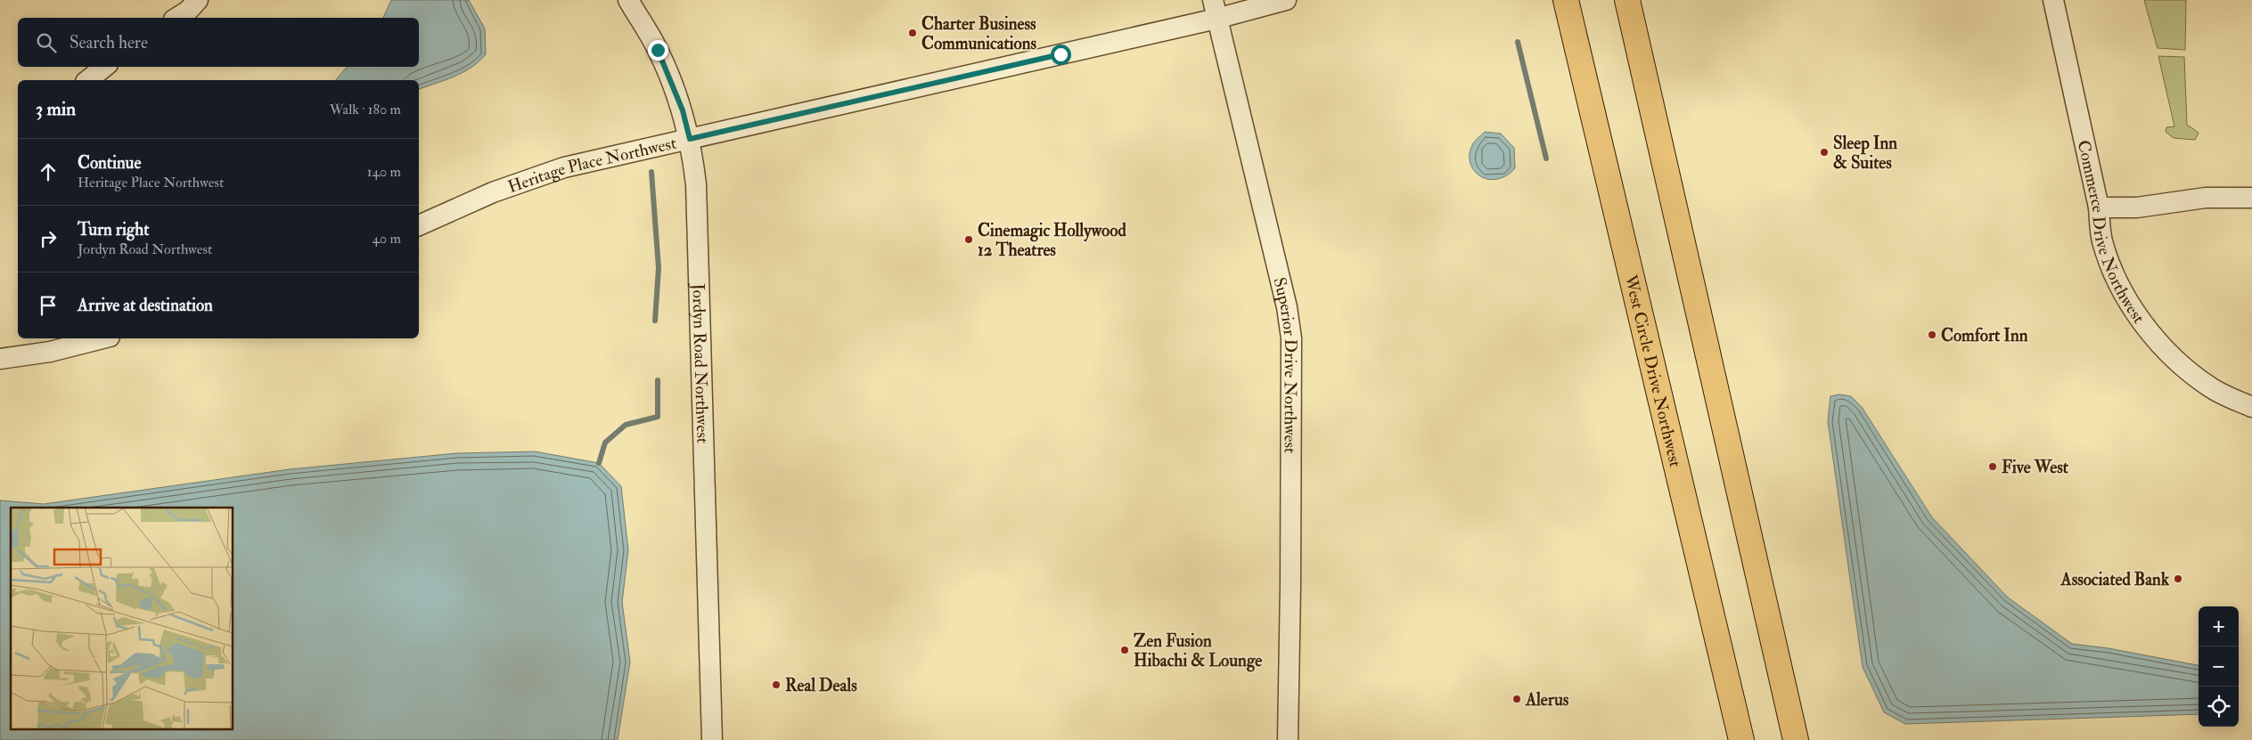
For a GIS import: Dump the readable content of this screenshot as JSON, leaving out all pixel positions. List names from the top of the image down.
{
  "streets": {
    "main road": ["West Circle Drive Northwest"],
    "street": [
      "Heritage Place Northwest",
      "Commerce Drive Northwest",
      "Jordyn Road Northwest",
      "Superior Drive Northwest"
    ]
  },
  "crossings": [
    ["Heritage Place Northwest", "Jordyn Road Northwest"],
    ["Heritage Place Northwest", "Superior Drive Northwest"]
  ],
  "places": [
    "Charter Business Communications",
    "Sleep Inn & Suites",
    "Cinemagic Hollywood 12 Theatres",
    "Comfort Inn",
    "Five West",
    "Associated Bank",
    "Zen Fusion Hibachi & Lounge",
    "Real Deals",
    "Alerus"
  ],
  "page": {
    "search": "Search here",
    "heading": ["3 min", "Walk · 180 m"],
    "list": [
      ["Continue", "Heritage Place Northwest", "140 m"],
      ["Turn right", "Jordyn Road Northwest", "40 m"],
      "Arrive at destination"
    ],
    "map_buttons": ["+", "−"]
  }
}
